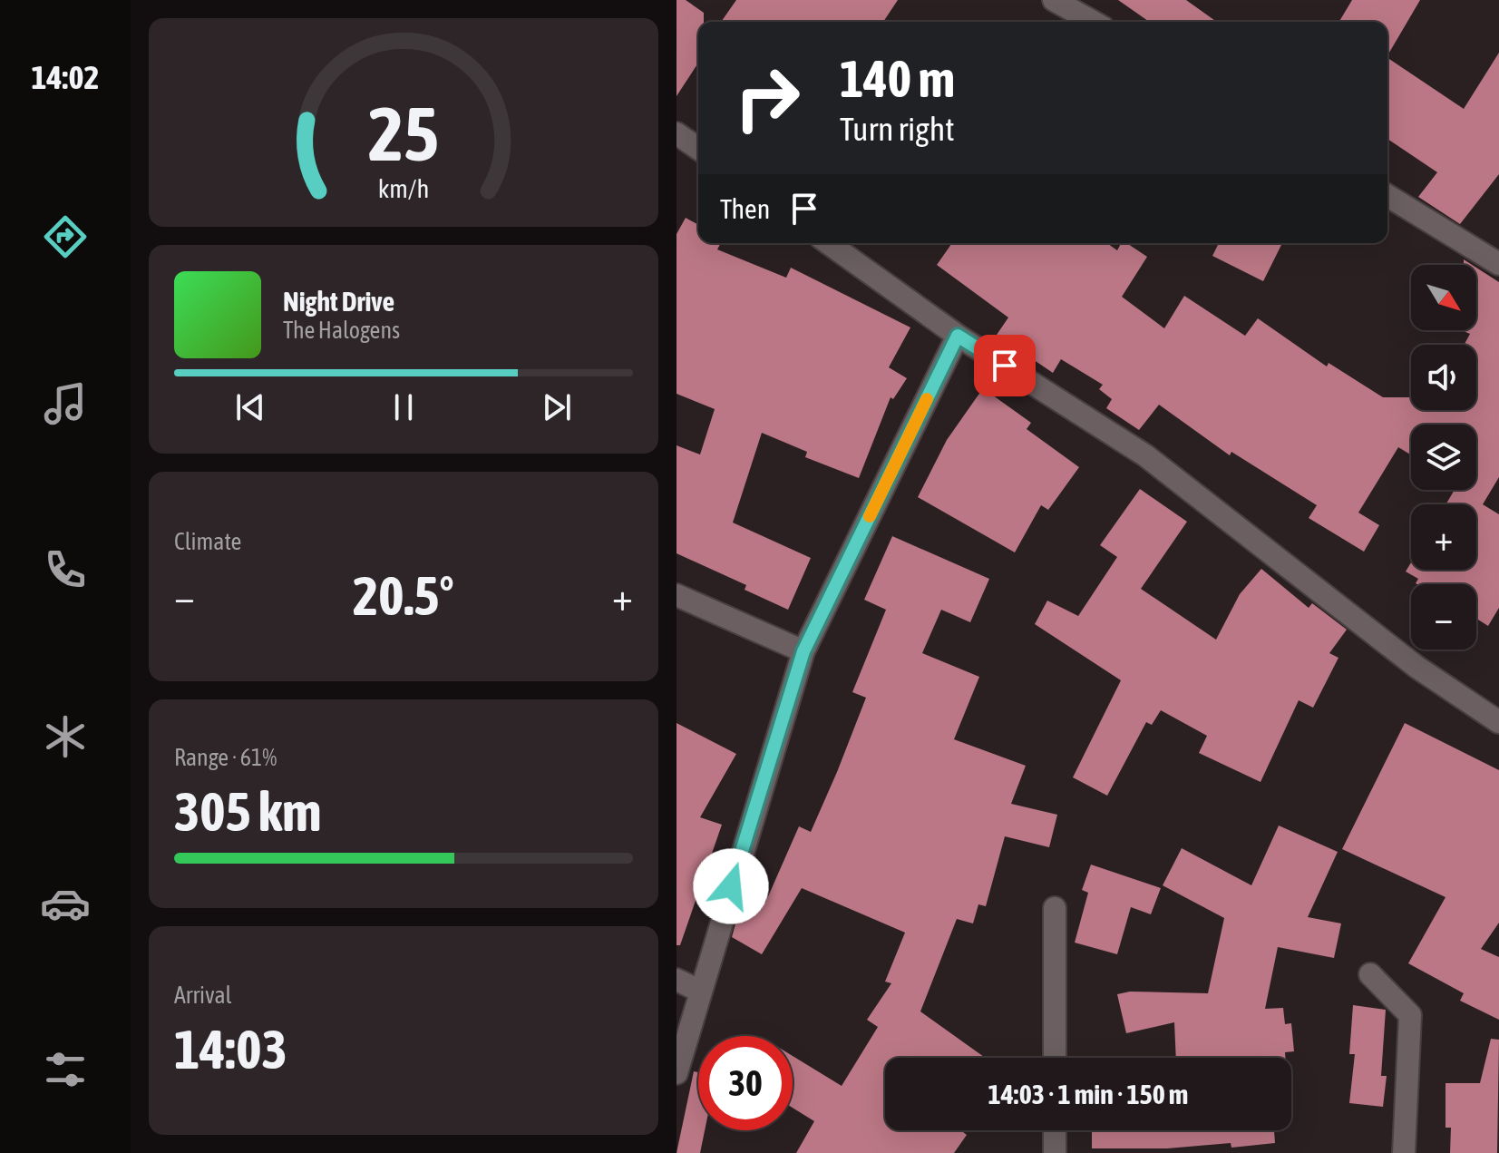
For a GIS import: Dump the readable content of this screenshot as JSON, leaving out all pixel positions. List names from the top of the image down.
{
  "north": "bottom right",
  "page": {
    "tabs": "14:02",
    "turn": ["140 m", "Turn right"],
    "then": "Then",
    "map_buttons": ["+", "−"],
    "song": ["Night Drive", "The Halogens"],
    "tile": [
      "Climate",
      ["Range · 61%", "305 km"],
      ["Arrival", "14:03"]
    ],
    "heat": ["−", "20.5°", "+"],
    "limit": "30",
    "trip": "14:03 · 1 min · 150 m",
    "gauge": ["25", "km/h"]
  }
}
